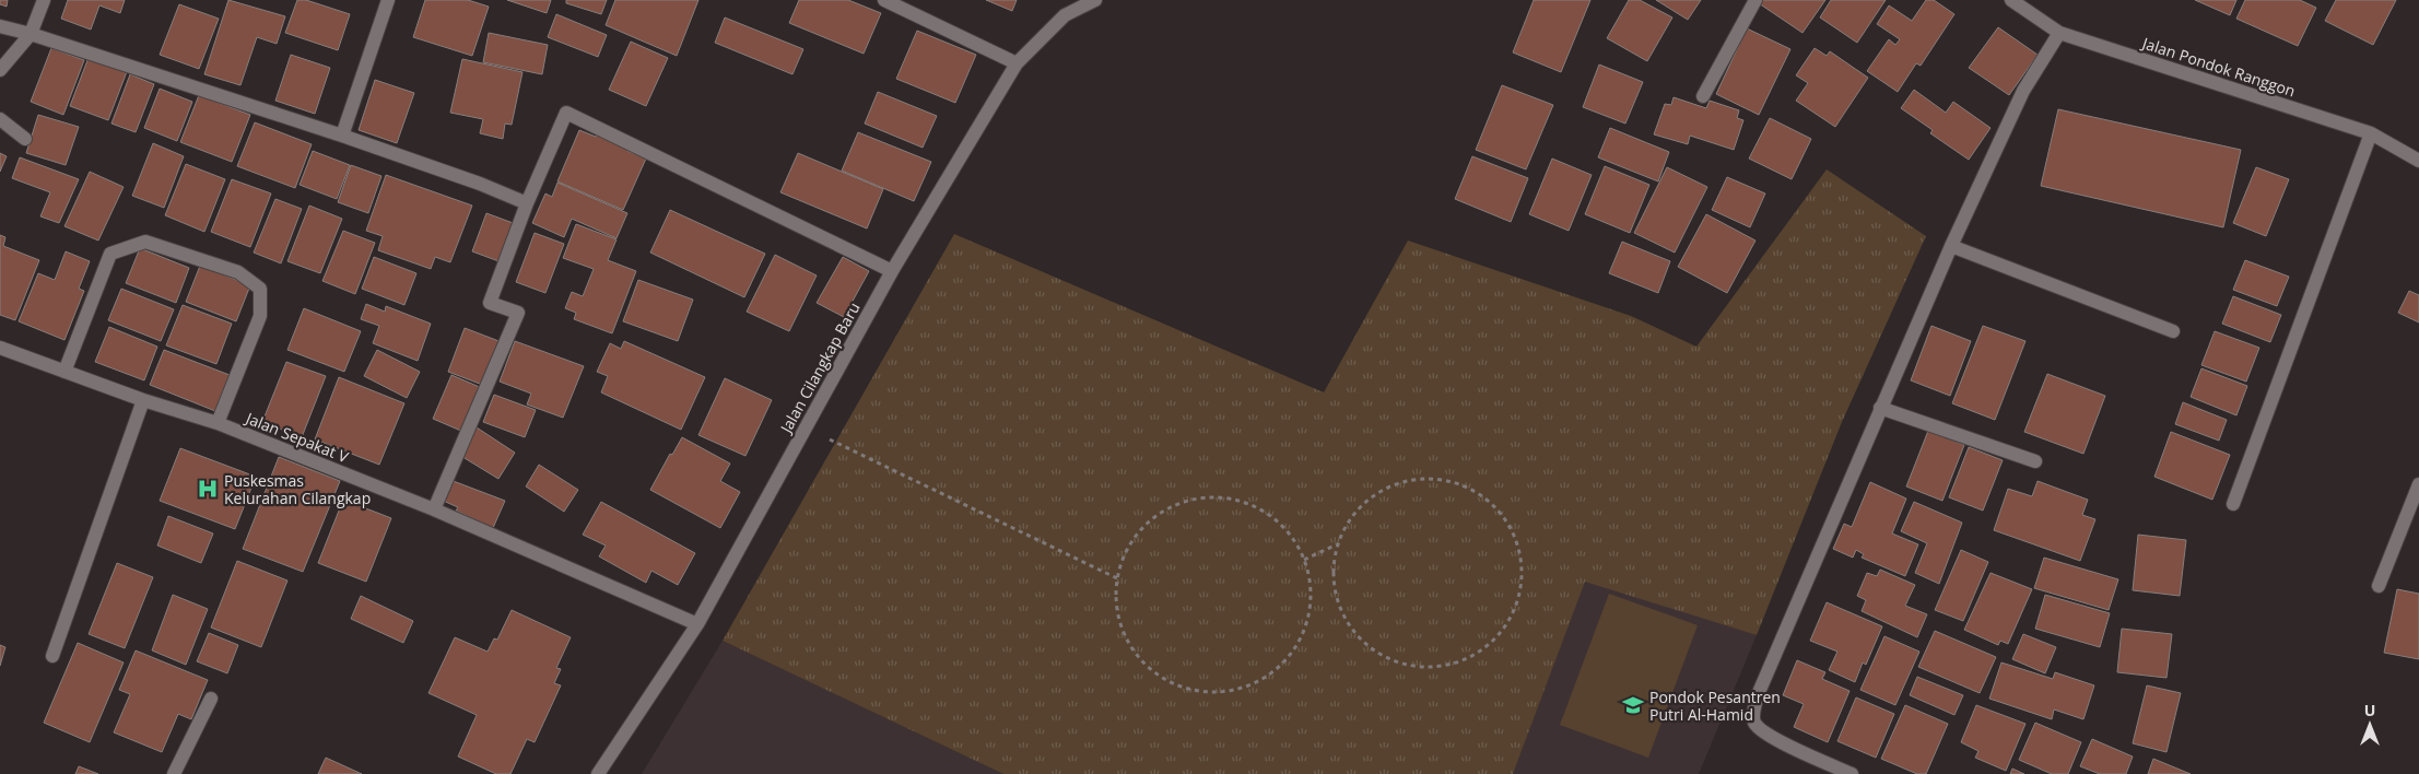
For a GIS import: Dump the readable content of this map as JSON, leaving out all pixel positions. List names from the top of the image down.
{
  "streets": {
    "street": ["Jalan Pondok Ranggon", "Jalan Cilangkap Baru", "Jalan Sepakat V"]
  },
  "crossings": [
    ["Jalan Cilangkap Baru", "Jalan Sepakat V"]
  ],
  "places": {
    "hospital": ["Puskesmas Kelurahan Cilangkap"],
    "school or university": ["Pondok Pesantren Putri Al-Hamid"]
  },
  "north": "top"
}
